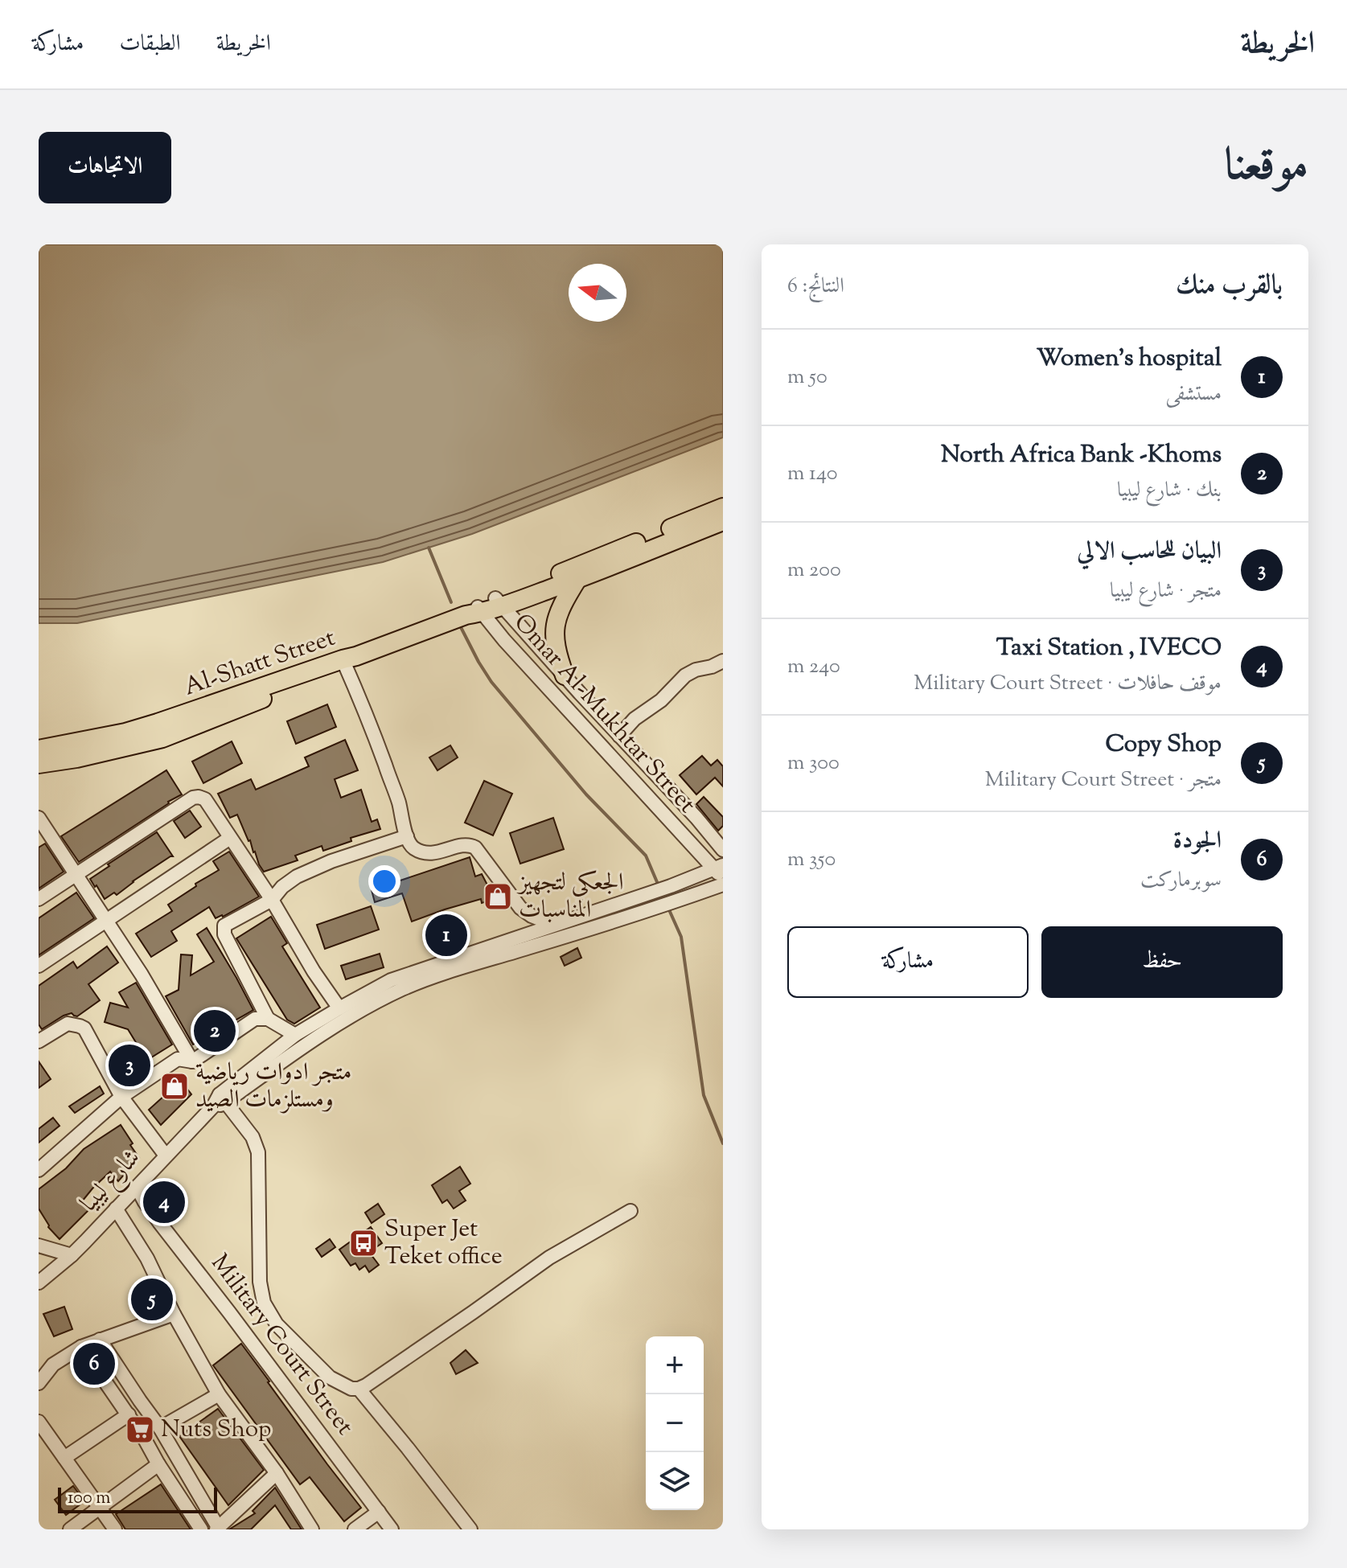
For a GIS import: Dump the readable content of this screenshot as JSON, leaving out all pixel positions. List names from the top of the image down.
{
  "streets": {
    "main road": ["Al-Shatt Street"],
    "street": ["Omar Al-Mukhtar Street", "شارع ليبيا", "Military Court Street"]
  },
  "crossings": [
    ["Al-Shatt Street", "Omar Al-Mukhtar Street"],
    ["شارع ليبيا", "Military Court Street"]
  ],
  "places": {
    "shop": ["الجعكي لتجهيز المناسبات", "متجر ادوات رياضية ومستلزمات الصيد"],
    "bus stop": ["Super Jet Teket office"],
    "supermarket": ["Nuts Shop"]
  },
  "scale_bar": "100 m",
  "north": "left",
  "page": {
    "header": "الخريطة",
    "nav": ["الخريطة", "الطبقات", "مشاركة"],
    "title": "موقعنا",
    "buttons": [
      "الاتجاهات",
      ["حفظ", "مشاركة"]
    ],
    "heading": ["بالقرب منك", "النتائج: 6"],
    "list": [
      {
        "mark": "1",
        "name": "Women's hospital",
        "note": "مستشفى",
        "value": "50 m"
      },
      {
        "mark": "2",
        "name": "North Africa Bank -Khoms",
        "note": "بنك · شارع ليبيا",
        "value": "140 m"
      },
      {
        "mark": "3",
        "name": "البيان للحاسب الالي",
        "note": "متجر · شارع ليبيا",
        "value": "200 m"
      },
      {
        "mark": "4",
        "name": "Taxi Station , IVECO",
        "note": "موقف حافلات · Military Court Street",
        "value": "240 m"
      },
      {
        "mark": "5",
        "name": "Copy Shop",
        "note": "متجر · Military Court Street",
        "value": "300 m"
      },
      {
        "mark": "6",
        "name": "الجودة",
        "note": "سوبرماركت",
        "value": "350 m"
      }
    ],
    "pins": [
      "1",
      "2",
      "3",
      "4",
      "5",
      "6"
    ],
    "map_buttons": ["+", "−"],
    "scale": "100 m"
  }
}
